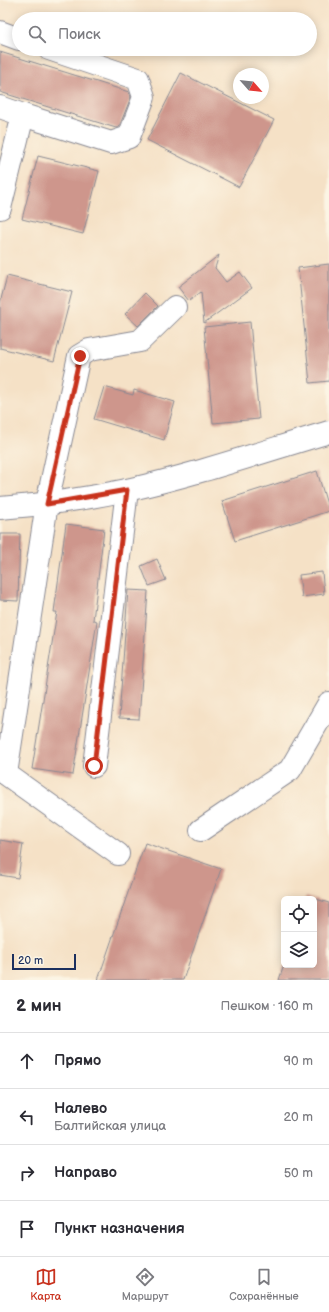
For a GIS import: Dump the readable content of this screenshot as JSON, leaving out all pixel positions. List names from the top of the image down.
{
  "scale_bar": "20 m",
  "north": "bottom right",
  "page": {
    "search": "Поиск",
    "scale": "20 m",
    "heading": ["2 мин", "Пешком · 160 m"],
    "list": [
      ["Прямо", "90 m"],
      ["Налево", "Балтийская улица", "20 m"],
      ["Направо", "50 m"],
      "Пункт назначения"
    ],
    "nav": ["Карта", "Маршрут", "Сохранённые"]
  }
}
